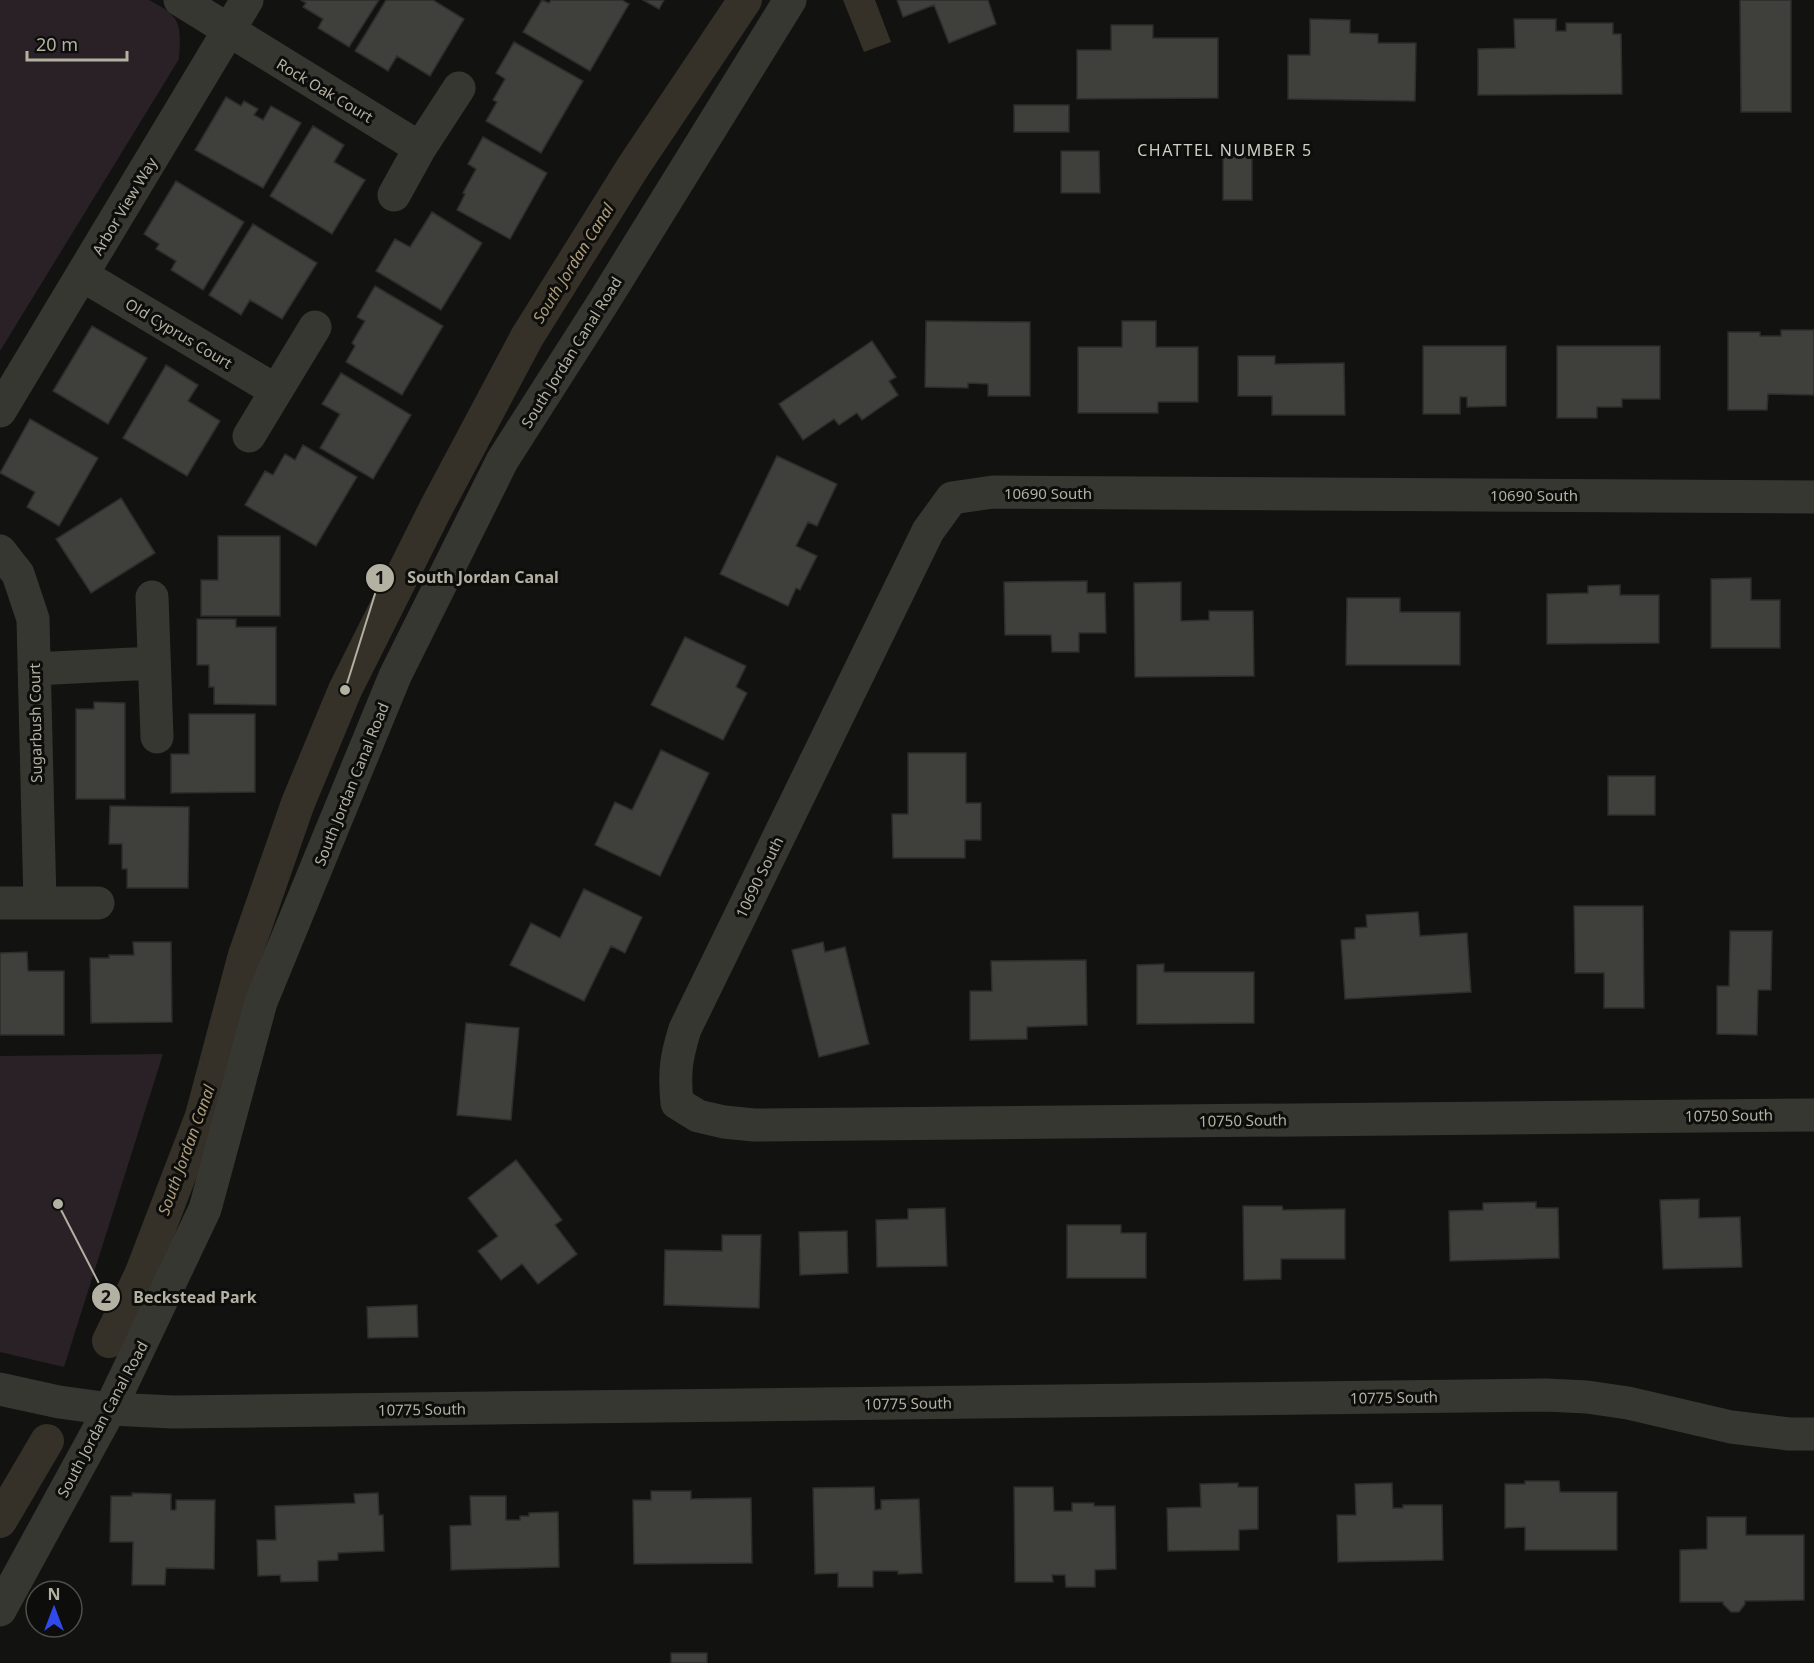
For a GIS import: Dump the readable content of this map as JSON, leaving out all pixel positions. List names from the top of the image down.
{
  "streets": {
    "street": [
      "Rock Oak Court",
      "Arbor View Way",
      "Old Cyprus Court",
      "South Jordan Canal Road",
      "10690 South",
      "Sugarbush Court",
      "10750 South",
      "10775 South"
    ]
  },
  "crossings": [
    ["Rock Oak Court", "Arbor View Way"],
    ["Arbor View Way", "Old Cyprus Court"],
    ["South Jordan Canal Road", "10775 South"],
    ["10690 South", "10750 South"]
  ],
  "districts": ["CHATTEL NUMBER 5"],
  "water": ["South Jordan Canal"],
  "places": ["South Jordan Canal", "Beckstead Park"],
  "scale_bar": "20 m",
  "north": "top"
}
